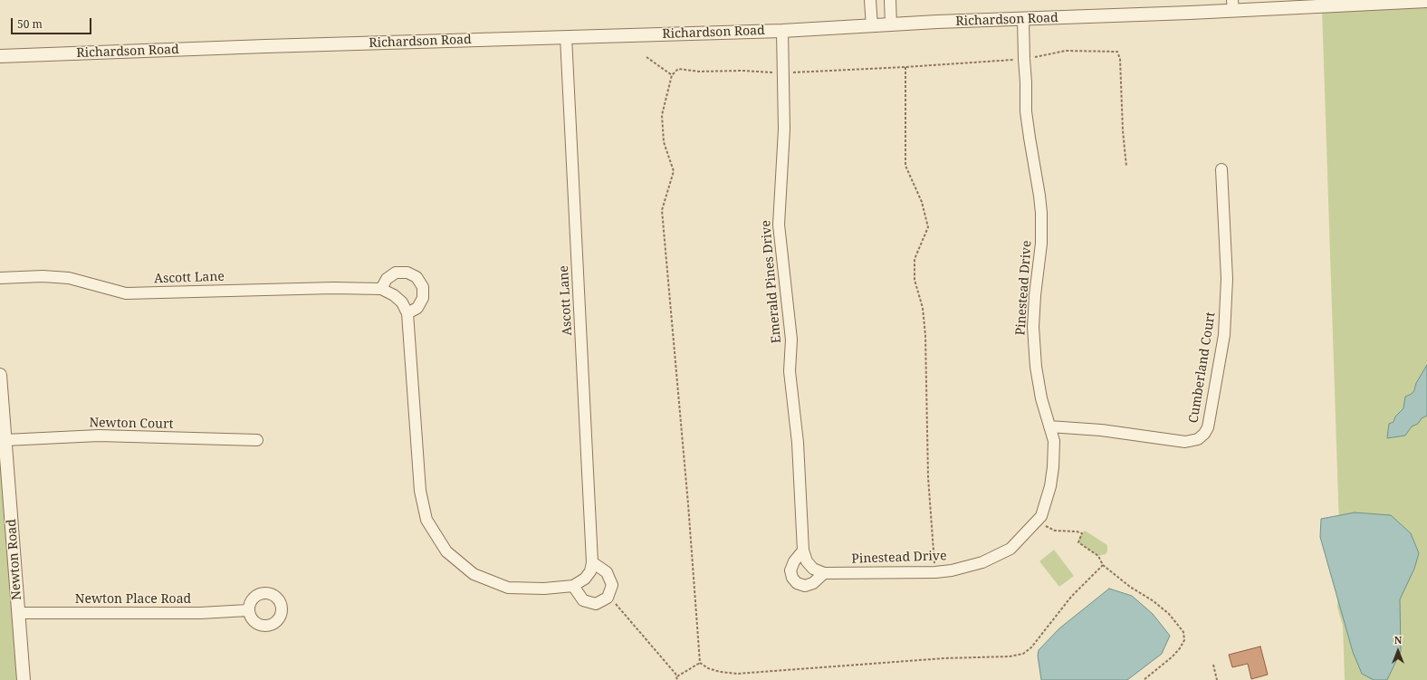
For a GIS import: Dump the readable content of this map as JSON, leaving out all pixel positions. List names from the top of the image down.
{
  "streets": {
    "street": [
      "Richardson Road",
      "Ascott Lane",
      "Emerald Pines Drive",
      "Pinestead Drive",
      "Cumberland Court",
      "Newton Court",
      "Newton Road",
      "Newton Place Road"
    ]
  },
  "crossings": [
    ["Richardson Road", "Ascott Lane"],
    ["Richardson Road", "Emerald Pines Drive"],
    ["Richardson Road", "Pinestead Drive"],
    ["Emerald Pines Drive", "Pinestead Drive"],
    ["Pinestead Drive", "Cumberland Court"],
    ["Newton Court", "Newton Road"],
    ["Newton Road", "Newton Place Road"]
  ],
  "scale_bar": "50 m",
  "north": "top"
}
